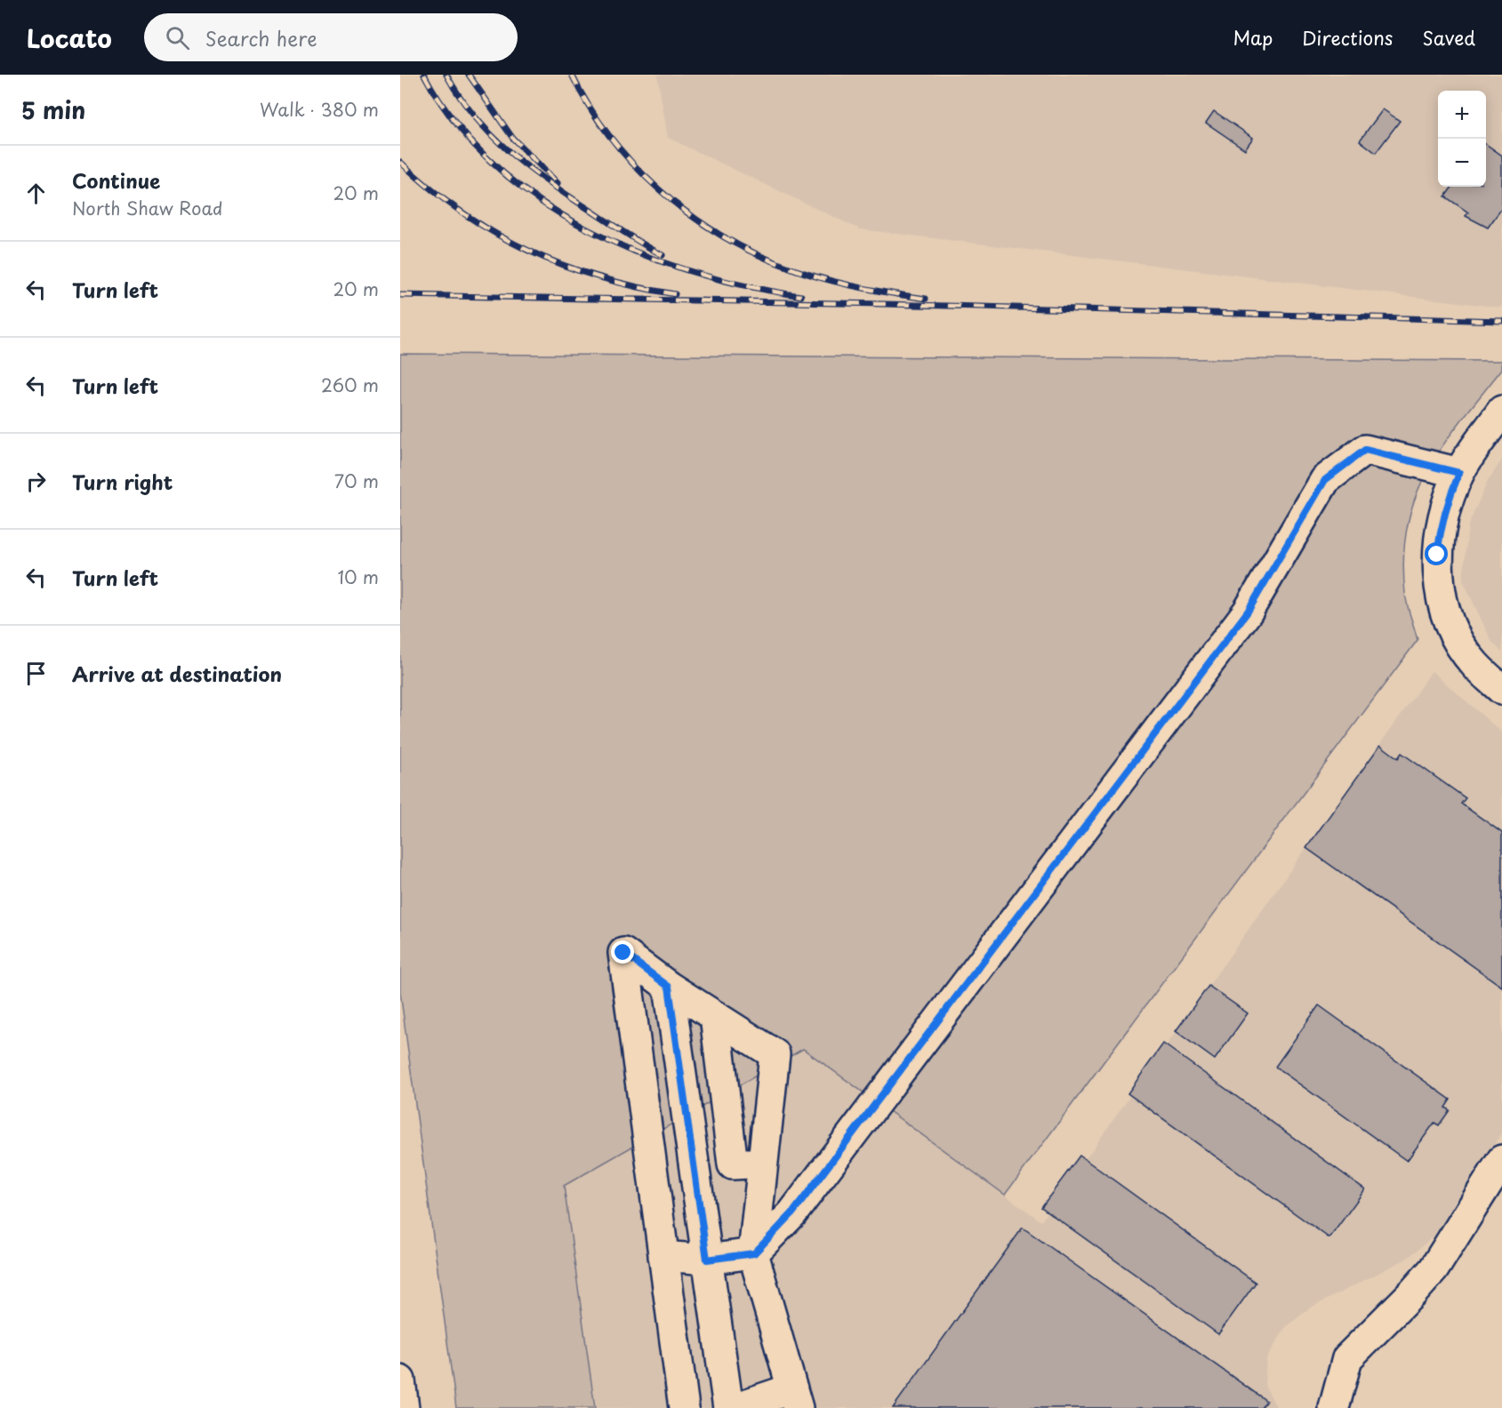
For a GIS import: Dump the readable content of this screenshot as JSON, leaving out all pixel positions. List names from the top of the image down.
{
  "page": {
    "header": "Locato",
    "search": "Search here",
    "nav": ["Map", "Directions", "Saved"],
    "heading": ["5 min", "Walk · 380 m"],
    "map_buttons": ["+", "−"],
    "list": [
      ["Continue", "North Shaw Road", "20 m"],
      ["Turn left", "20 m"],
      ["Turn left", "260 m"],
      ["Turn right", "70 m"],
      ["Turn left", "10 m"],
      "Arrive at destination"
    ]
  }
}
